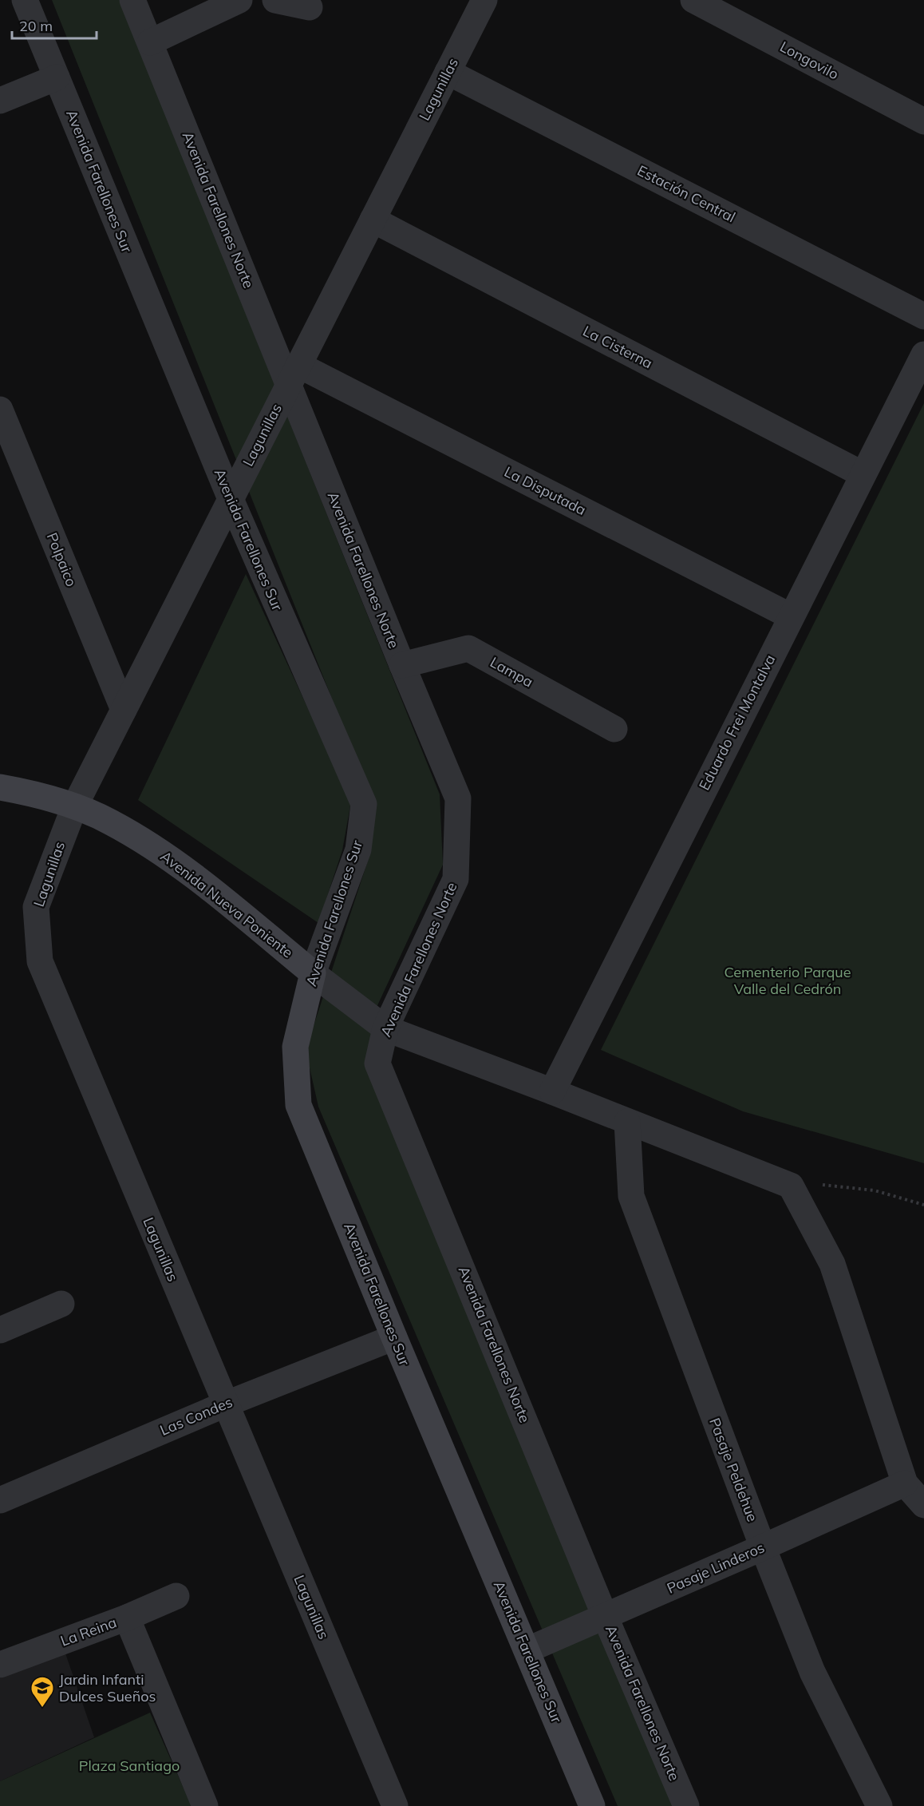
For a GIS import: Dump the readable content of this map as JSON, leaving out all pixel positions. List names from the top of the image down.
{
  "streets": {
    "street": [
      "Longovilo",
      "Lagunillas",
      "Avenida Farellones Sur",
      "Estación Central",
      "Avenida Farellones Norte",
      "La Cisterna",
      "La Disputada",
      "Polpaico",
      "Lampa",
      "Eduardo Frei Montalva",
      "Avenida Nueva Poniente",
      "Las Condes",
      "Pasaje Peldehue",
      "Pasaje Linderos",
      "La Reina"
    ]
  },
  "crossings": [
    ["Lagunillas", "Avenida Farellones Sur"],
    ["Lagunillas", "Estación Central"],
    ["Lagunillas", "Avenida Farellones Norte"],
    ["Lagunillas", "La Cisterna"],
    ["Lagunillas", "La Disputada"],
    ["Lagunillas", "Polpaico"],
    ["Lagunillas", "Avenida Nueva Poniente"],
    ["Lagunillas", "Las Condes"],
    ["Avenida Farellones Sur", "Avenida Nueva Poniente"],
    ["Avenida Farellones Sur", "Las Condes"],
    ["Avenida Farellones Sur", "Pasaje Linderos"],
    ["Avenida Farellones Norte", "La Disputada"],
    ["Avenida Farellones Norte", "Lampa"],
    ["Avenida Farellones Norte", "Avenida Nueva Poniente"],
    ["Avenida Farellones Norte", "Pasaje Linderos"],
    ["La Cisterna", "Eduardo Frei Montalva"],
    ["La Disputada", "Eduardo Frei Montalva"],
    ["Eduardo Frei Montalva", "Avenida Nueva Poniente"],
    ["Avenida Nueva Poniente", "Pasaje Peldehue"],
    ["Pasaje Peldehue", "Pasaje Linderos"]
  ],
  "parks": ["Cementerio Parque Valle del Cedrón", "Plaza Santiago"],
  "places": {
    "school or university": ["Jardin Infanti Dulces Sueños"]
  },
  "scale_bar": "20 m"
}
